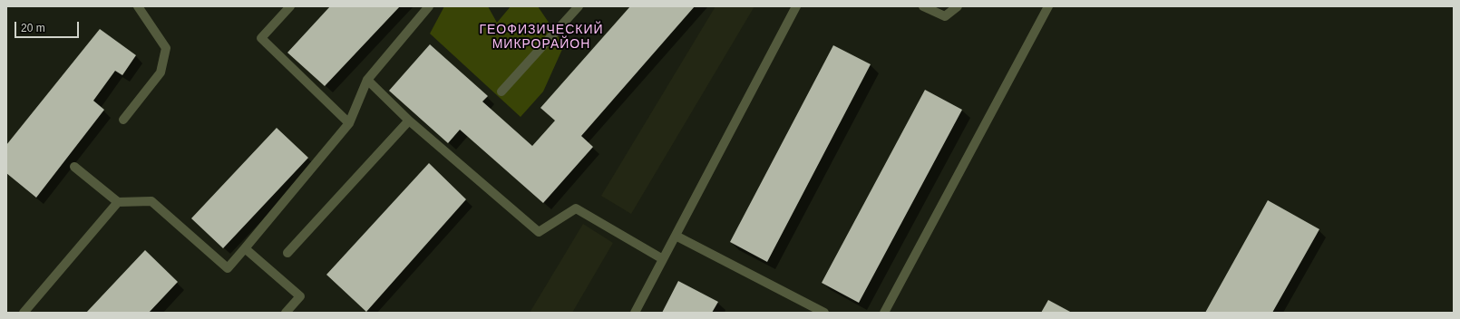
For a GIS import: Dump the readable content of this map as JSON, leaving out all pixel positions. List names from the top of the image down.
{
  "districts": ["ГЕОФИЗИЧЕСКИЙ МИКРОРАЙОН"],
  "scale_bar": "20 m"
}
